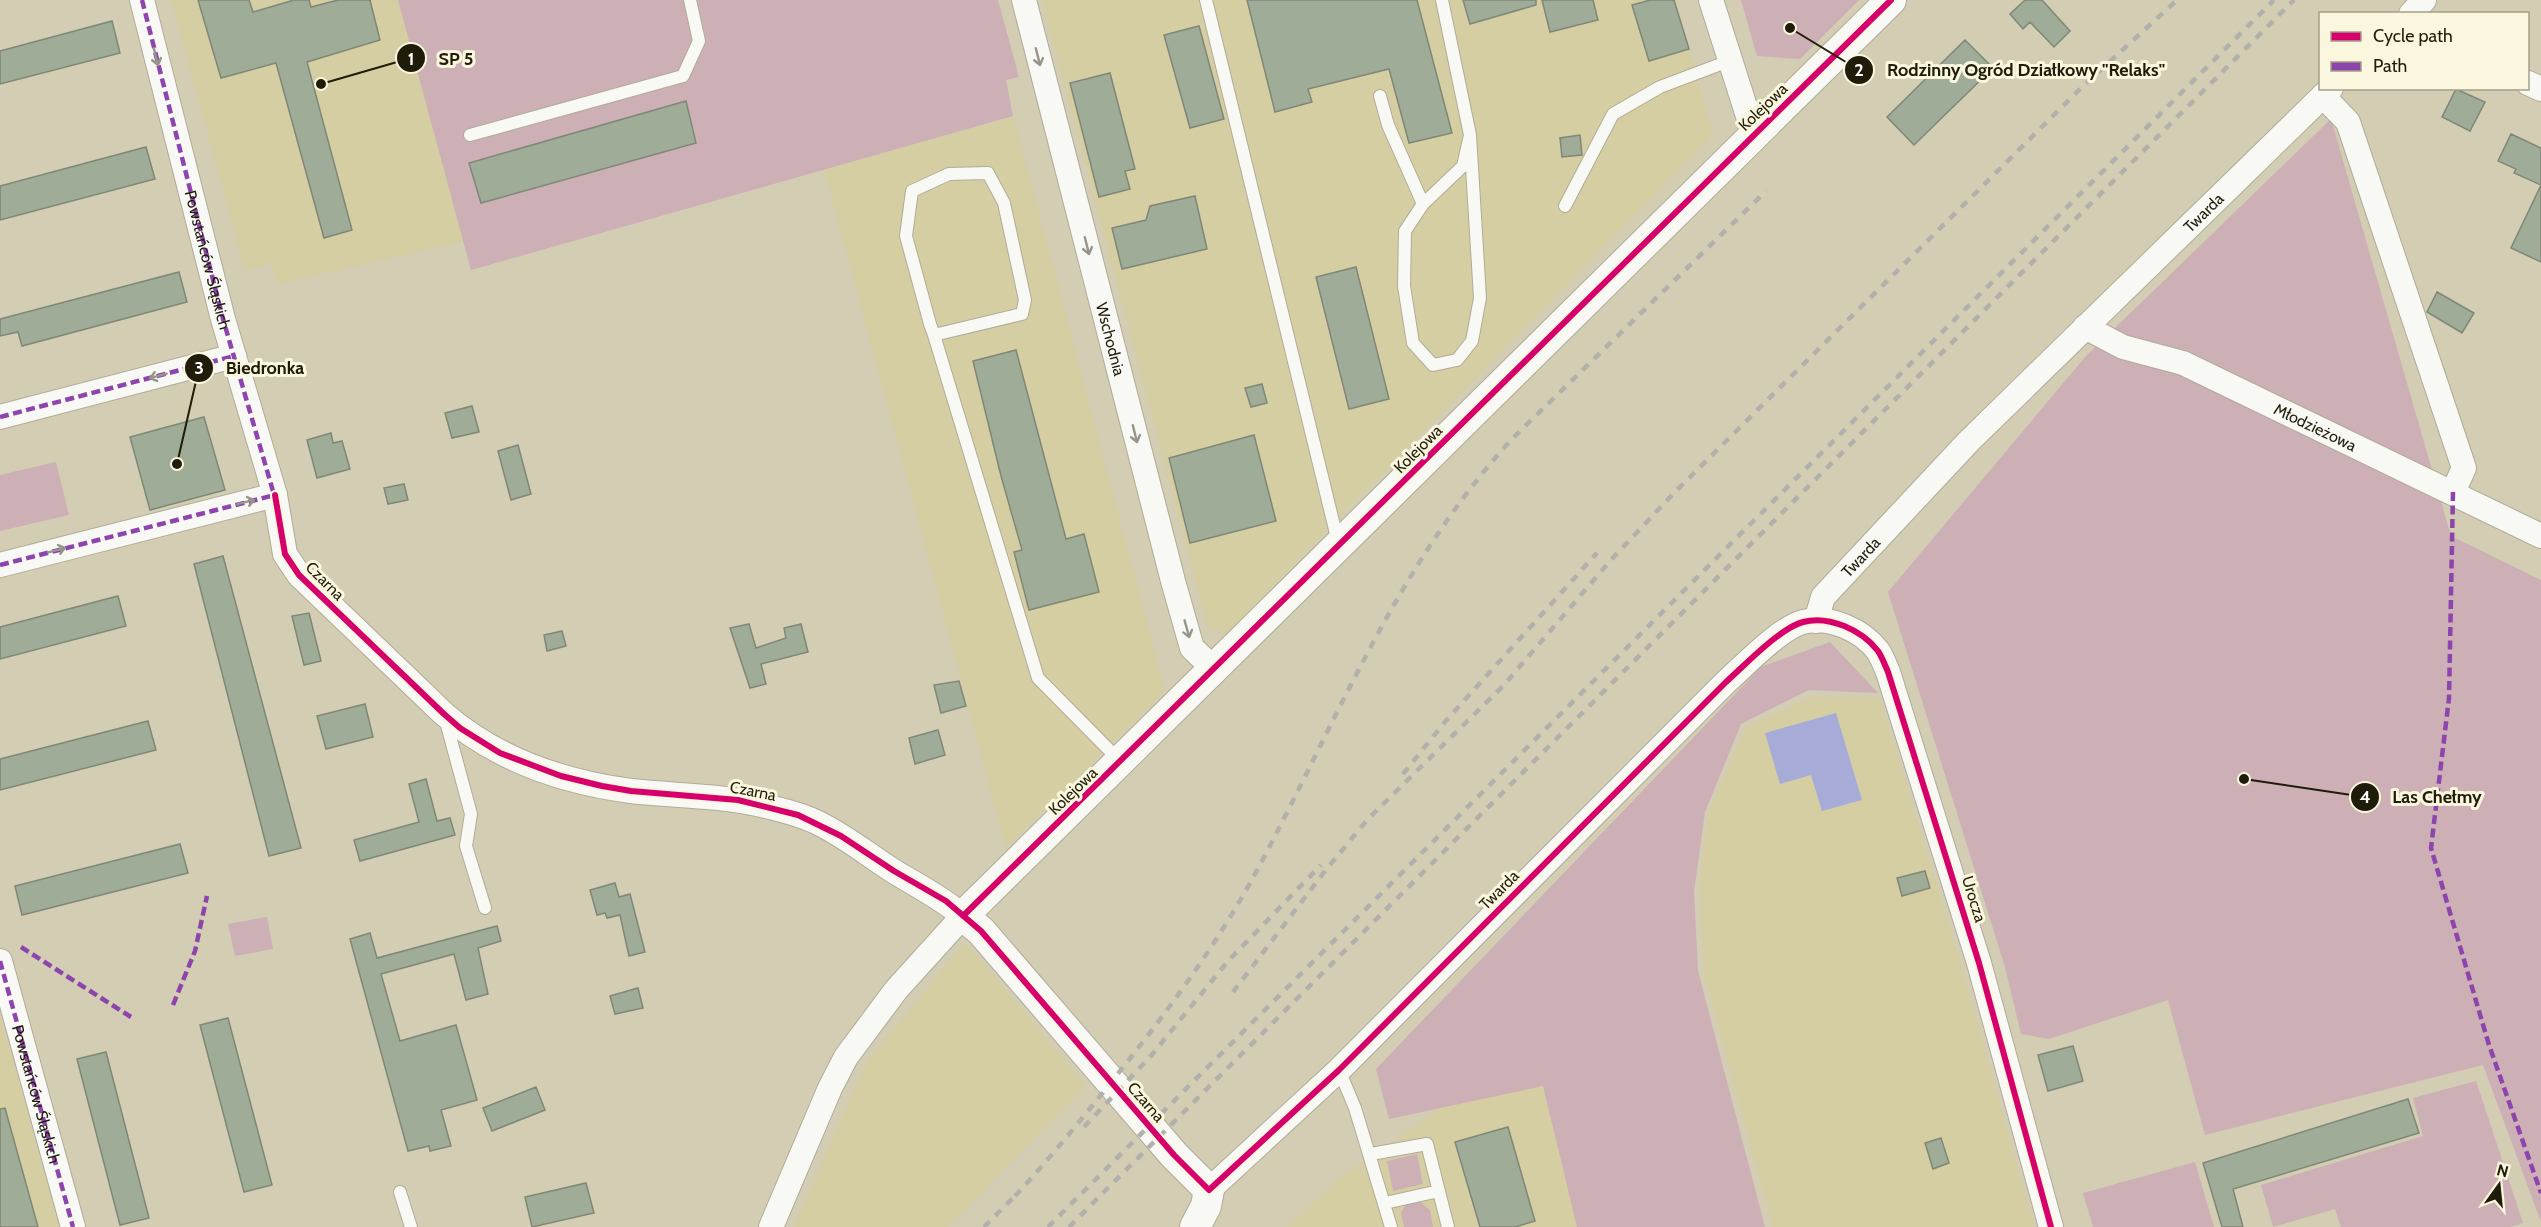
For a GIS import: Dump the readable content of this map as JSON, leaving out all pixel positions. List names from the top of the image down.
{
  "streets": {
    "street": [
      "Kolejowa",
      "Twarda",
      "Powstańców Śląskich",
      "Wschodnia",
      "Młodzieżowa",
      "Czarna",
      "Urocza"
    ]
  },
  "crossings": [
    ["Kolejowa", "Wschodnia"],
    ["Kolejowa", "Czarna"],
    ["Twarda", "Młodzieżowa"],
    ["Twarda", "Czarna"],
    ["Twarda", "Urocza"],
    ["Powstańców Śląskich", "Czarna"]
  ],
  "one_way": ["Powstańców Śląskich", "Wschodnia"],
  "places": [
    "Rodzinny Ogród Działkowy \"Relaks\"",
    "SP 5",
    "Biedronka",
    "Las Chełmy"
  ],
  "legend": ["Cycle path", "Path"],
  "north": "top"
}
